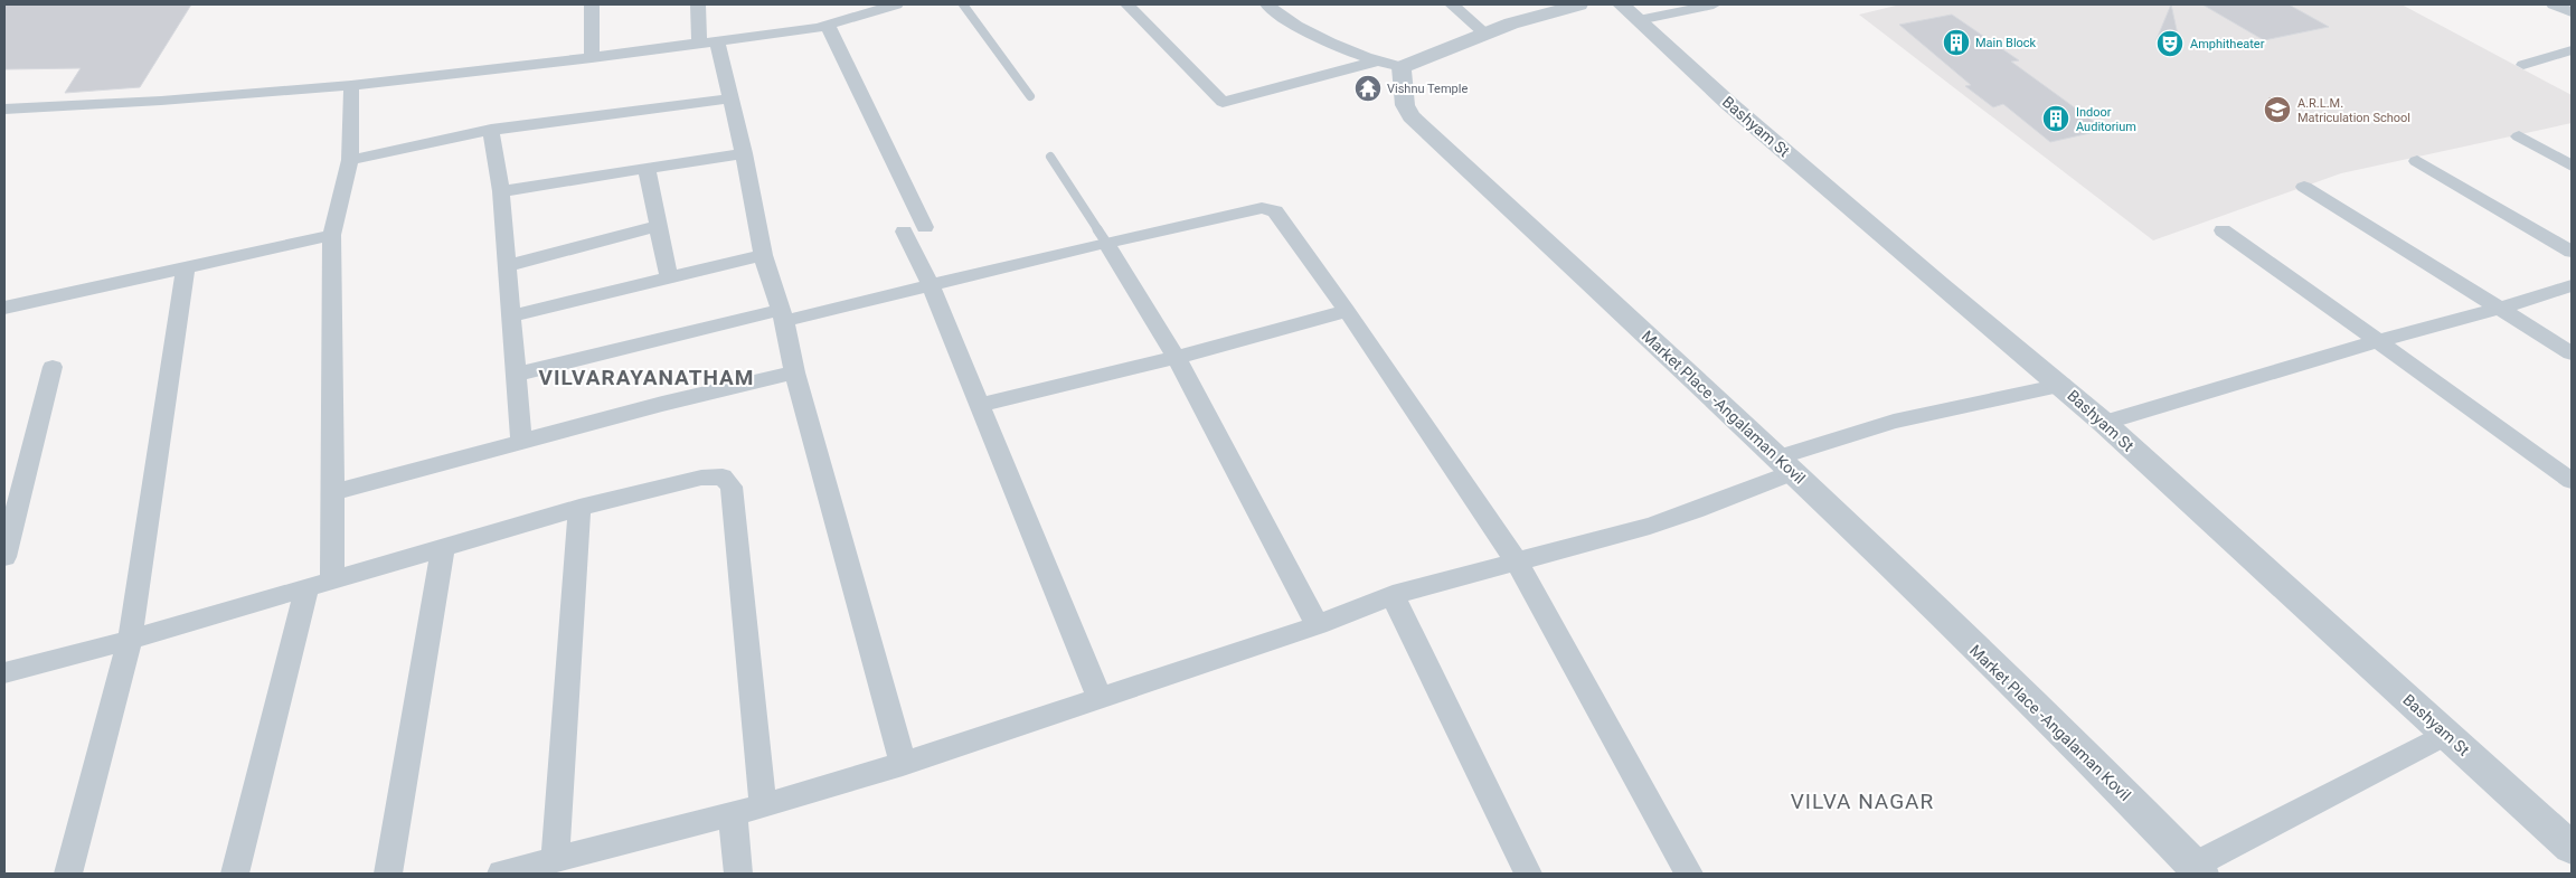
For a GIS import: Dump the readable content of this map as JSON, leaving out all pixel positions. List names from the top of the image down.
{
  "streets": {
    "street": ["Bashyam St", "Market Place -Angalaman Kovil"]
  },
  "districts": ["VILVARAYANATHAM", "VILVA NAGAR"],
  "places": {
    "building": ["Main Block", "Indoor Auditorium"],
    "theatre": ["Amphitheater"],
    "temple": ["Vishnu Temple"],
    "school or university": ["A.R.L.M. Matriculation School"]
  }
}
